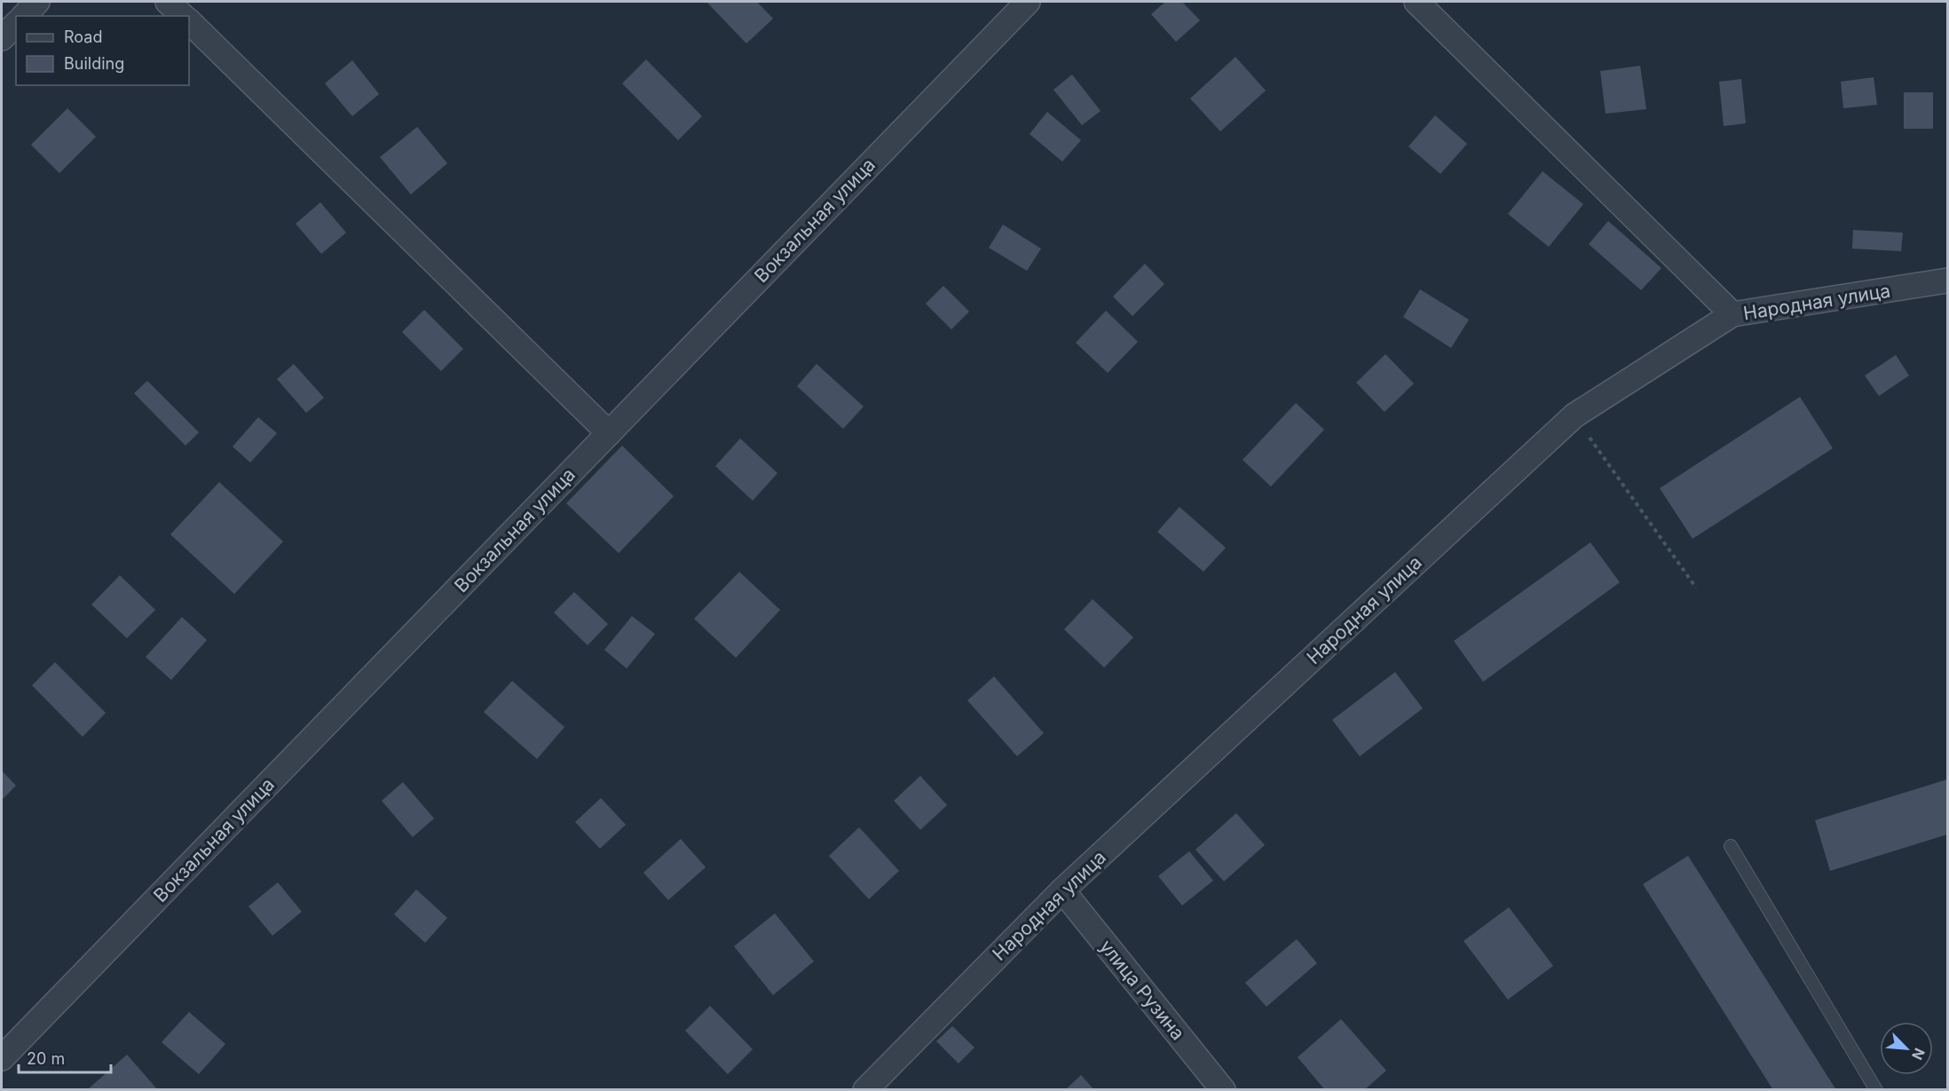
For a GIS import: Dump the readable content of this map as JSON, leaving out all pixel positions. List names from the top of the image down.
{
  "streets": {
    "street": ["Вокзальная улица", "Народная улица", "улица Рузина"]
  },
  "crossings": [
    ["Народная улица", "улица Рузина"]
  ],
  "legend": ["Road", "Building"],
  "scale_bar": "20 m",
  "north": "bottom right"
}
